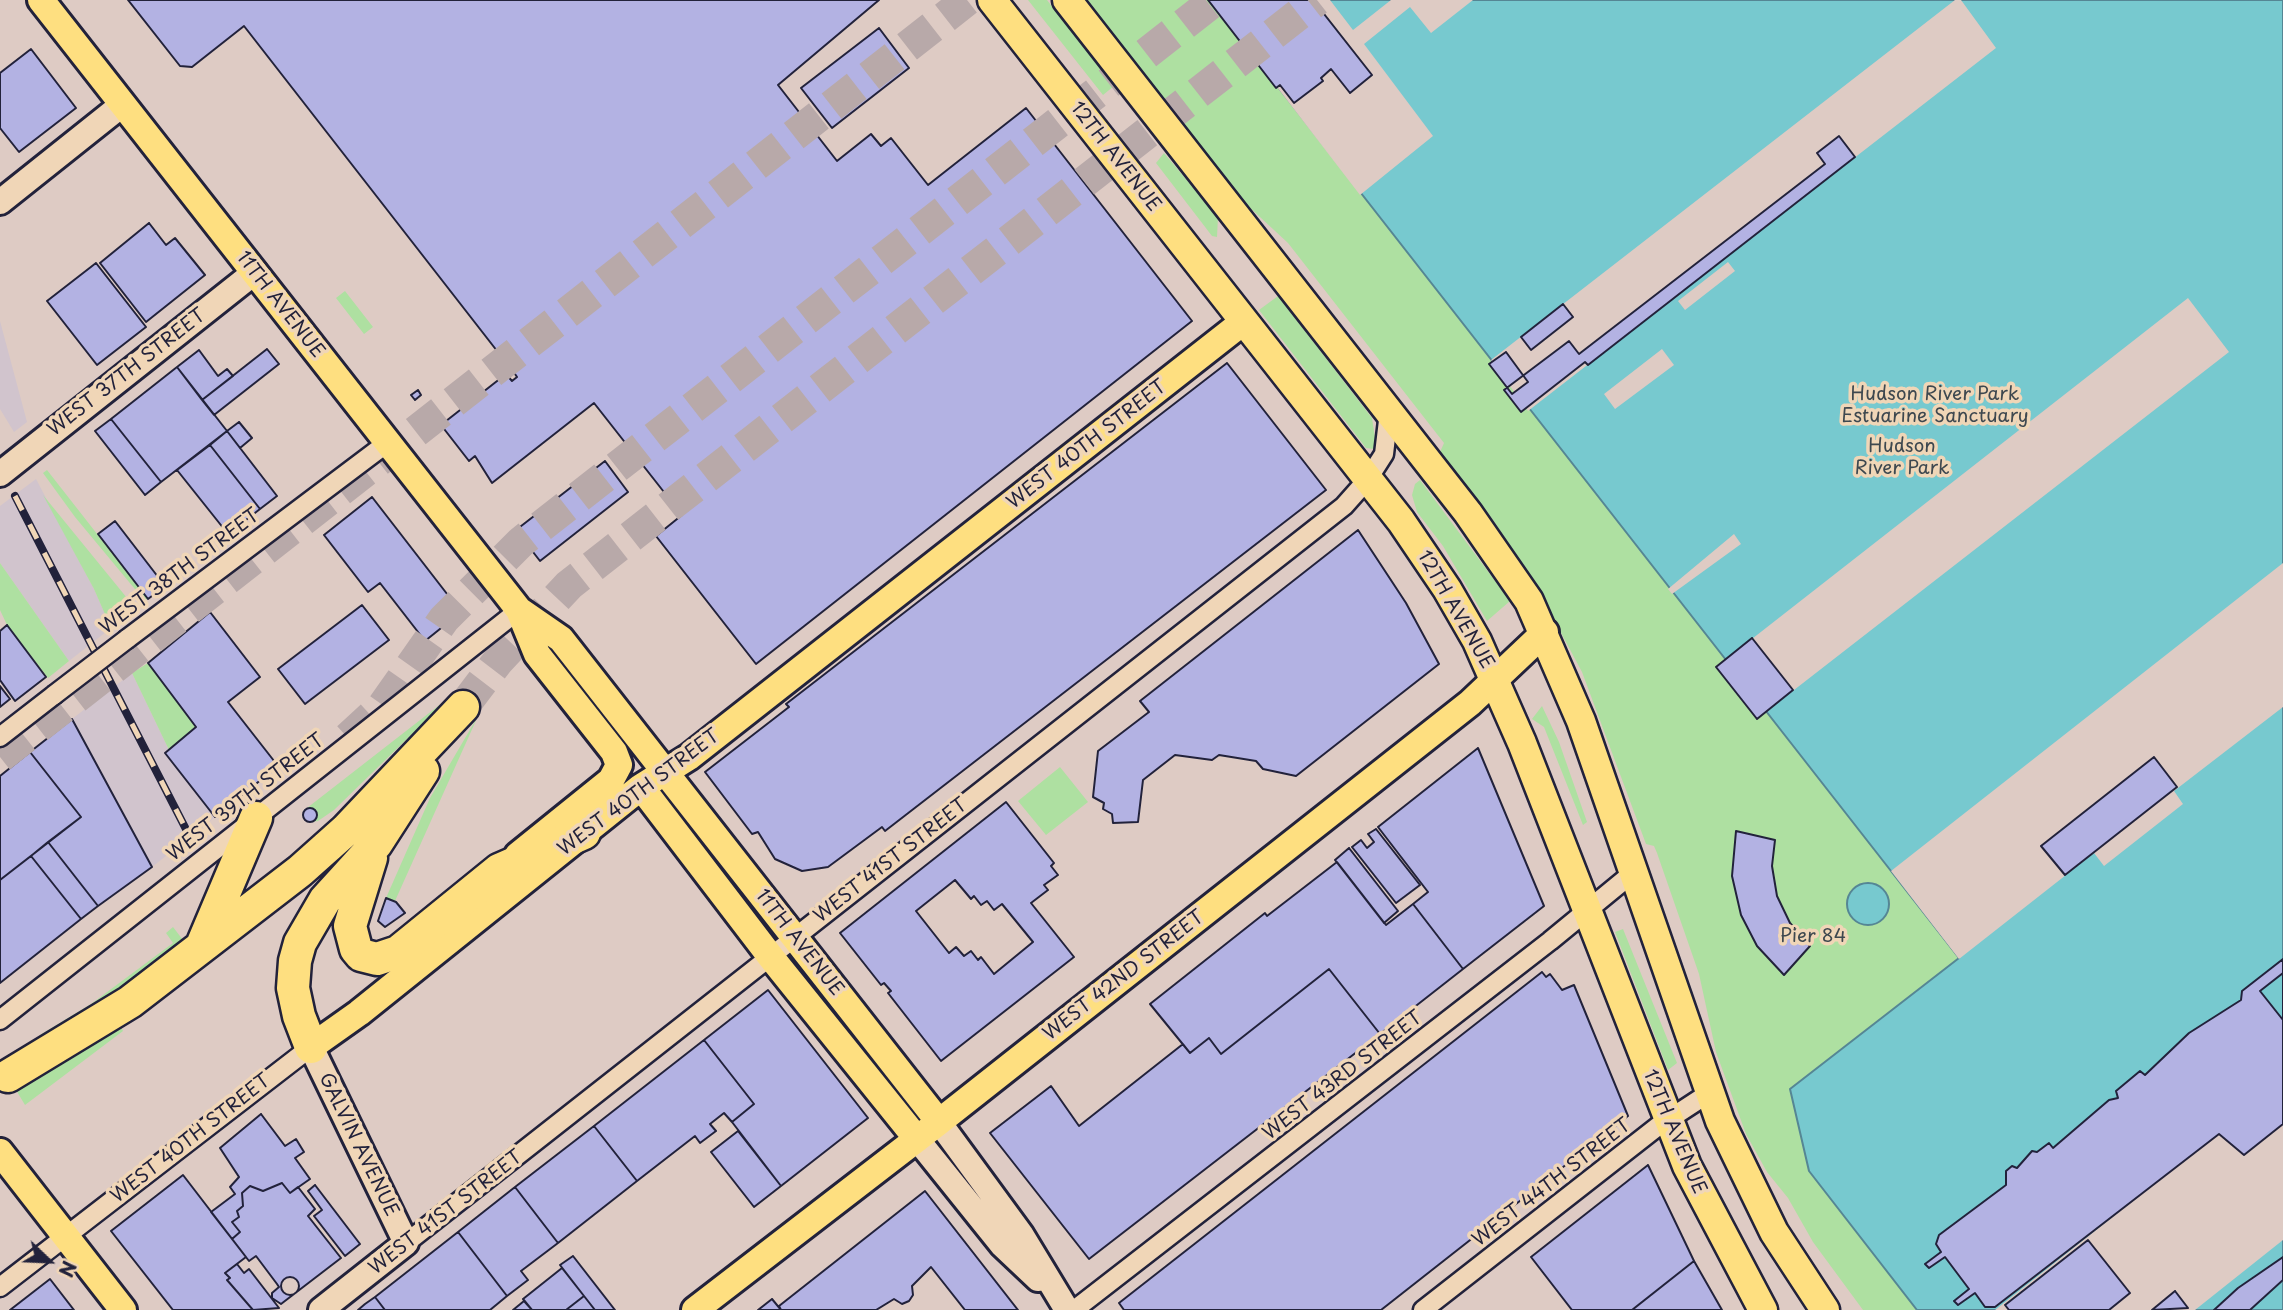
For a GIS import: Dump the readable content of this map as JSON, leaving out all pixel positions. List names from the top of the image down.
{
  "streets": {
    "highway": ["12TH AVENUE"],
    "main road": [
      "11TH AVENUE",
      "WEST 37TH STREET",
      "WEST 40TH STREET",
      "WEST 41ST STREET",
      "WEST 42ND STREET",
      "GALVIN AVENUE"
    ],
    "street": [
      "WEST 38TH STREET",
      "WEST 39TH STREET",
      "WEST 43RD STREET",
      "WEST 44TH STREET"
    ]
  },
  "crossings": [
    ["12TH AVENUE", "WEST 40TH STREET"],
    ["12TH AVENUE", "WEST 41ST STREET"],
    ["12TH AVENUE", "WEST 42ND STREET"],
    ["12TH AVENUE", "WEST 43RD STREET"],
    ["12TH AVENUE", "WEST 44TH STREET"],
    ["11TH AVENUE", "WEST 37TH STREET"],
    ["11TH AVENUE", "WEST 40TH STREET"],
    ["11TH AVENUE", "WEST 38TH STREET"],
    ["11TH AVENUE", "WEST 39TH STREET"],
    ["11TH AVENUE", "WEST 41ST STREET"],
    ["11TH AVENUE", "WEST 42ND STREET"],
    ["11TH AVENUE", "WEST 43RD STREET"],
    ["WEST 40TH STREET", "GALVIN AVENUE"],
    ["WEST 41ST STREET", "GALVIN AVENUE"]
  ],
  "parks": ["Hudson River Park Estuarine Sanctuary", "Hudson River Park", "Pier 84"],
  "north": "bottom right"
}
